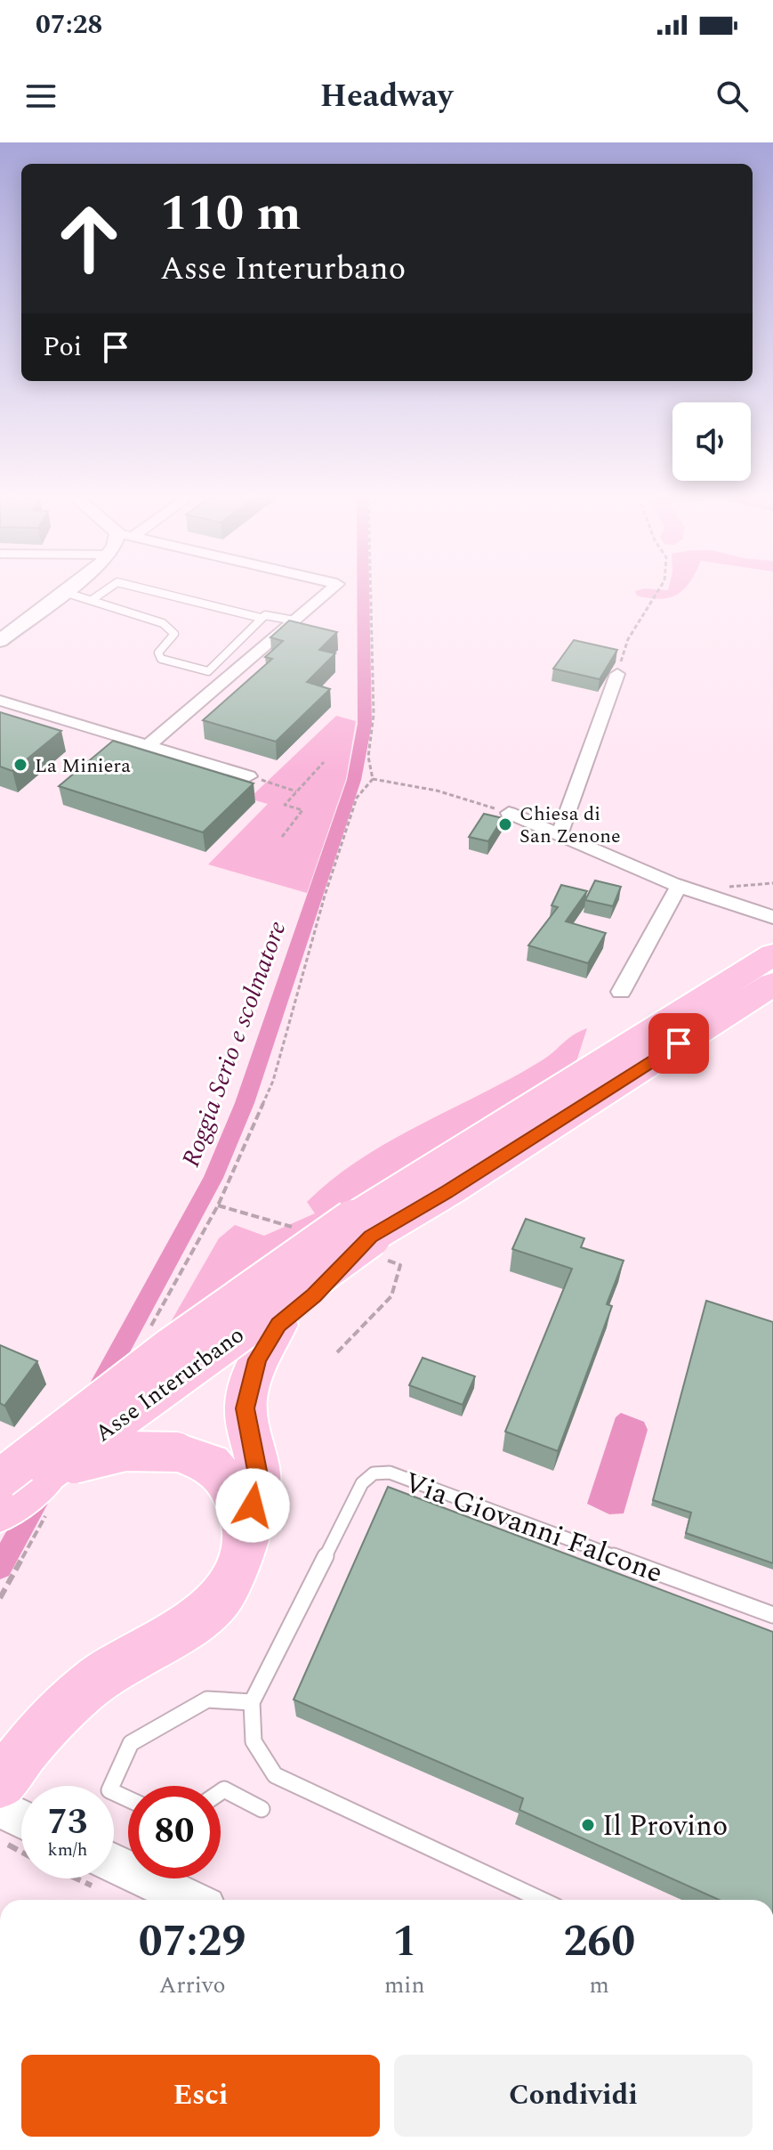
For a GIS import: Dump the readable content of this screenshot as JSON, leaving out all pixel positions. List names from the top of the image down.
{
  "streets": {
    "highway": ["Asse Interurbano"],
    "lane": ["Via Giovanni Falcone"]
  },
  "water": ["Roggia Serio e scolmatore"],
  "places": ["La Miniera", "Chiesa di San Zenone", "Il Provino"],
  "page": {
    "status": "07:28",
    "header": "Headway",
    "turn": ["110 m", "Asse Interurbano"],
    "then": "Poi",
    "speed": "73 km/h",
    "limit": "80",
    "eta": [
      "07:29",
      "Arrivo",
      "1",
      "min",
      "260",
      "m"
    ],
    "buttons": ["Esci", "Condividi"]
  }
}
